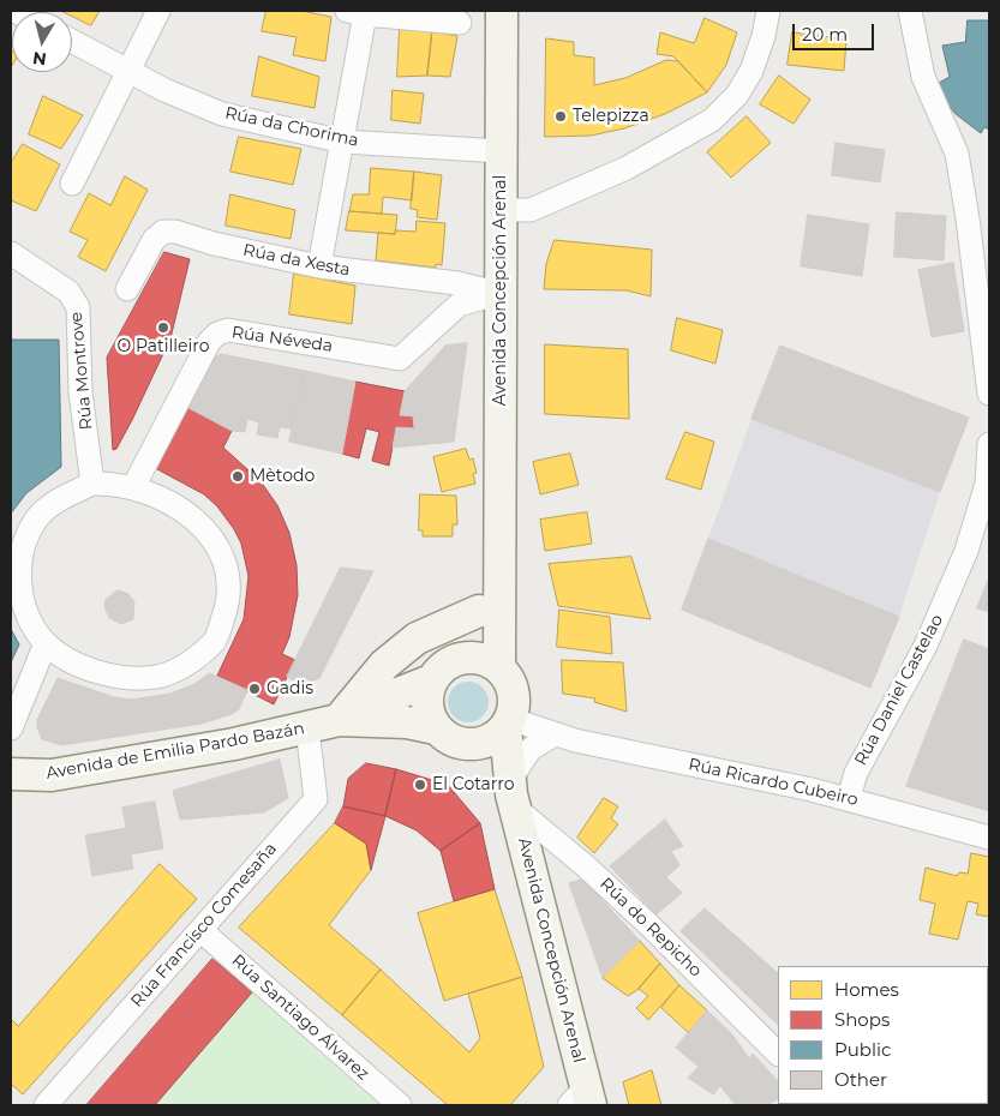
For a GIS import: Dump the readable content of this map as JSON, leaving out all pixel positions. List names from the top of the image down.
{
  "streets": {
    "main road": ["Avenida Concepción Arenal", "Avenida de Emilia Pardo Bazán"],
    "street": [
      "Rúa da Chorima",
      "Rúa da Xesta",
      "Rúa Néveda",
      "Rúa Montrove",
      "Rúa Daniel Castelao",
      "Rúa Ricardo Cubeiro",
      "Rúa Francisco Comesaña",
      "Rúa do Repicho",
      "Rúa Santiago Álvarez"
    ]
  },
  "crossings": [
    ["Rúa da Chorima", "Avenida Concepción Arenal"],
    ["Rúa da Xesta", "Avenida Concepción Arenal"],
    ["Rúa da Xesta", "Rúa Néveda"],
    ["Avenida Concepción Arenal", "Rúa Néveda"],
    ["Avenida Concepción Arenal", "Avenida de Emilia Pardo Bazán"],
    ["Avenida Concepción Arenal", "Rúa Ricardo Cubeiro"],
    ["Avenida Concepción Arenal", "Rúa do Repicho"],
    ["Rúa Néveda", "Rúa Montrove"],
    ["Rúa Daniel Castelao", "Rúa Ricardo Cubeiro"],
    ["Avenida de Emilia Pardo Bazán", "Rúa Ricardo Cubeiro"],
    ["Avenida de Emilia Pardo Bazán", "Rúa Francisco Comesaña"],
    ["Rúa Francisco Comesaña", "Rúa Santiago Álvarez"]
  ],
  "places": [
    "Telepizza",
    "O Patilleiro",
    "Mètodo",
    "Gadis",
    "El Cotarro"
  ],
  "legend": [
    "Homes",
    "Shops",
    "Public",
    "Other"
  ],
  "scale_bar": "20 m",
  "north": "bottom"
}
